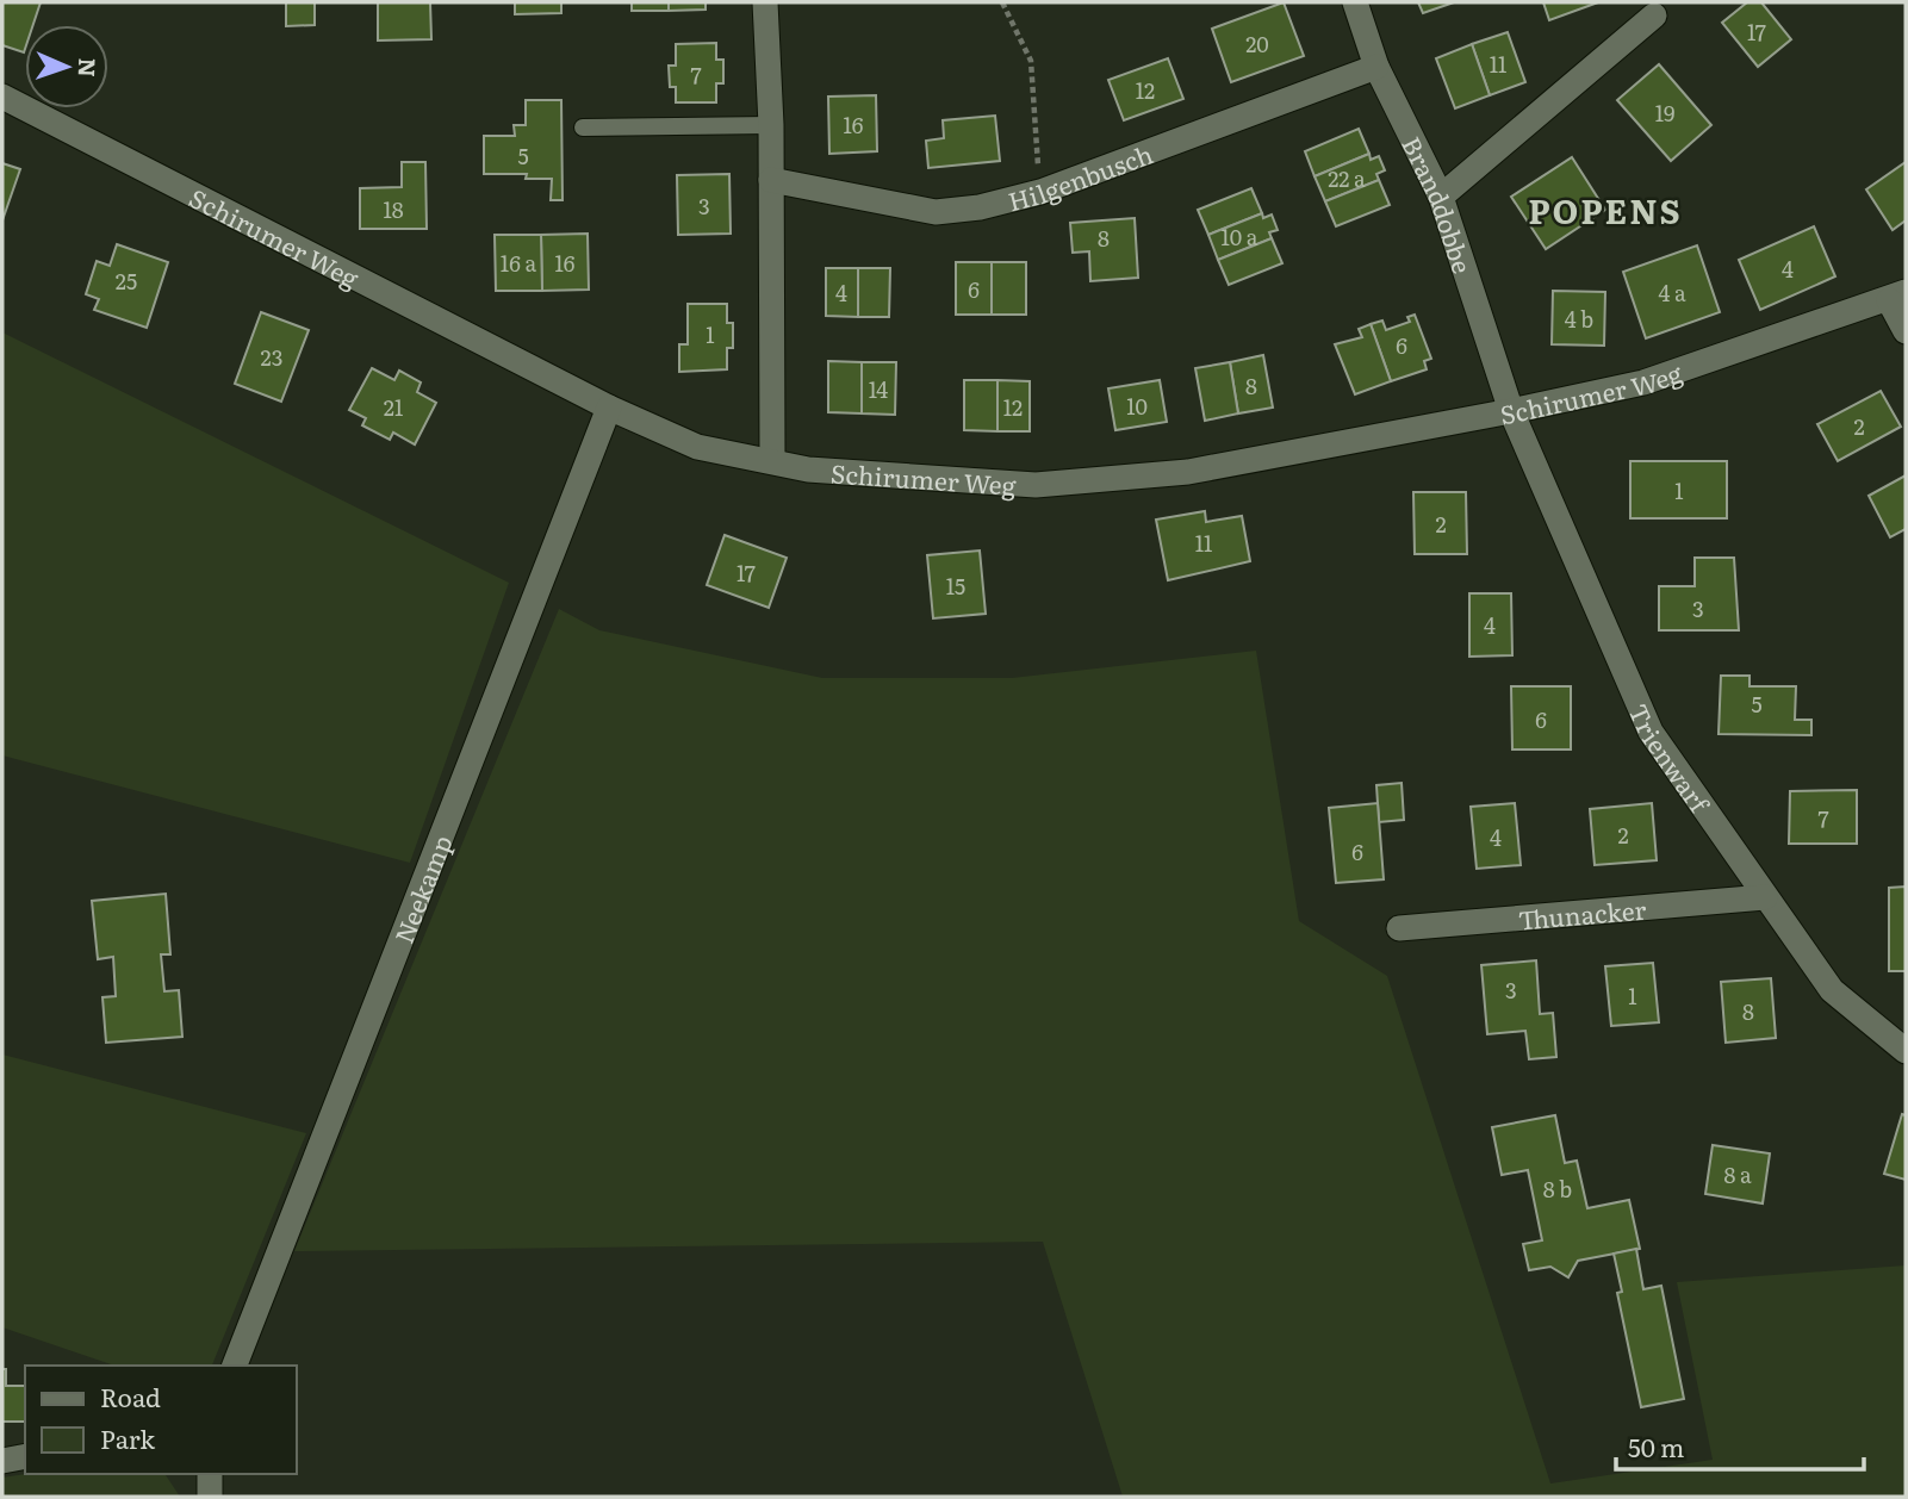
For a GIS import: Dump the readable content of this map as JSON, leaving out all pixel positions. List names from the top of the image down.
{
  "streets": {
    "street": [
      "Hilgenbusch",
      "Branddobbe",
      "Schirumer Weg",
      "Trienwarf",
      "Neekamp",
      "Thunacker"
    ]
  },
  "crossings": [
    ["Hilgenbusch", "Branddobbe"],
    ["Branddobbe", "Schirumer Weg"],
    ["Branddobbe", "Trienwarf"],
    ["Schirumer Weg", "Trienwarf"],
    ["Schirumer Weg", "Neekamp"],
    ["Trienwarf", "Thunacker"]
  ],
  "districts": ["POPENS"],
  "house_numbers": [
    "17",
    "20",
    "11",
    "7",
    "12",
    "19",
    "16",
    "5",
    "22 a",
    "3",
    "18",
    "10 a",
    "8",
    "16 a",
    "16",
    "4",
    "25",
    "6",
    "4",
    "4 a",
    "4 b",
    "1",
    "6",
    "23",
    "8",
    "14",
    "10",
    "21",
    "12",
    "2",
    "1",
    "2",
    "11",
    "17",
    "15",
    "3",
    "4",
    "5",
    "6",
    "7",
    "2",
    "4",
    "6",
    "3",
    "1",
    "8",
    "8 a",
    "8 b"
  ],
  "legend": ["Road", "Park"],
  "scale_bar": "50 m",
  "north": "right"
}
